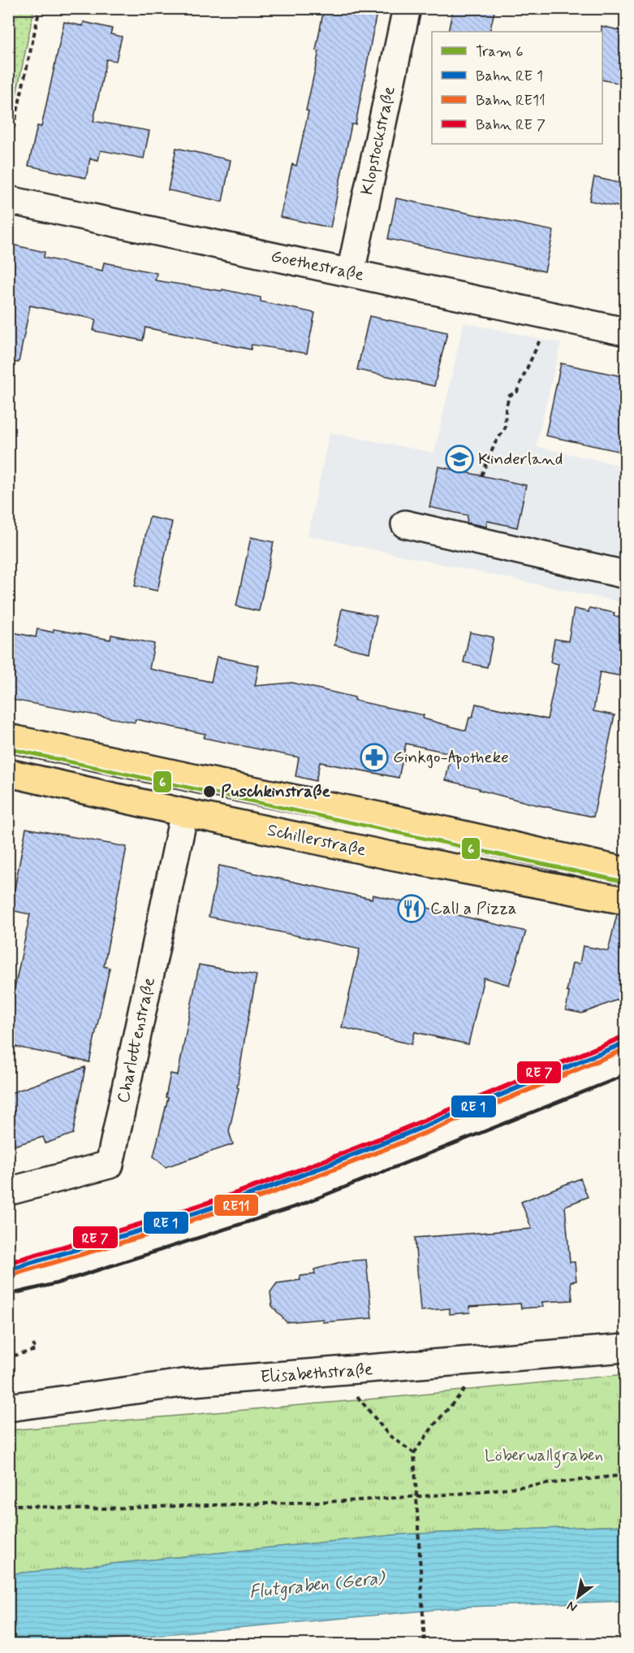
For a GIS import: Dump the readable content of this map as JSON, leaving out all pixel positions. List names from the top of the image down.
{
  "streets": {
    "main road": ["Schillerstraße"],
    "street": [
      "Klopstockstraße",
      "Goethestraße",
      "Charlottenstraße",
      "Elisabethstraße"
    ]
  },
  "crossings": [
    ["Klopstockstraße", "Goethestraße"],
    ["Schillerstraße", "Charlottenstraße"]
  ],
  "water": ["Flutgraben (Gera)"],
  "parks": ["Löberwallgraben"],
  "places": {
    "school or university": ["Kinderland"],
    "pharmacy": ["Ginkgo-Apotheke"],
    "other": ["Puschkinstraße"],
    "restaurant": ["Call a Pizza"]
  },
  "lines": ["tram line 6", "rail line RE11"],
  "legend": [
    "Tram 6",
    "Bahn RE 1",
    "Bahn RE11",
    "Bahn RE 7"
  ],
  "north": "bottom left"
}
